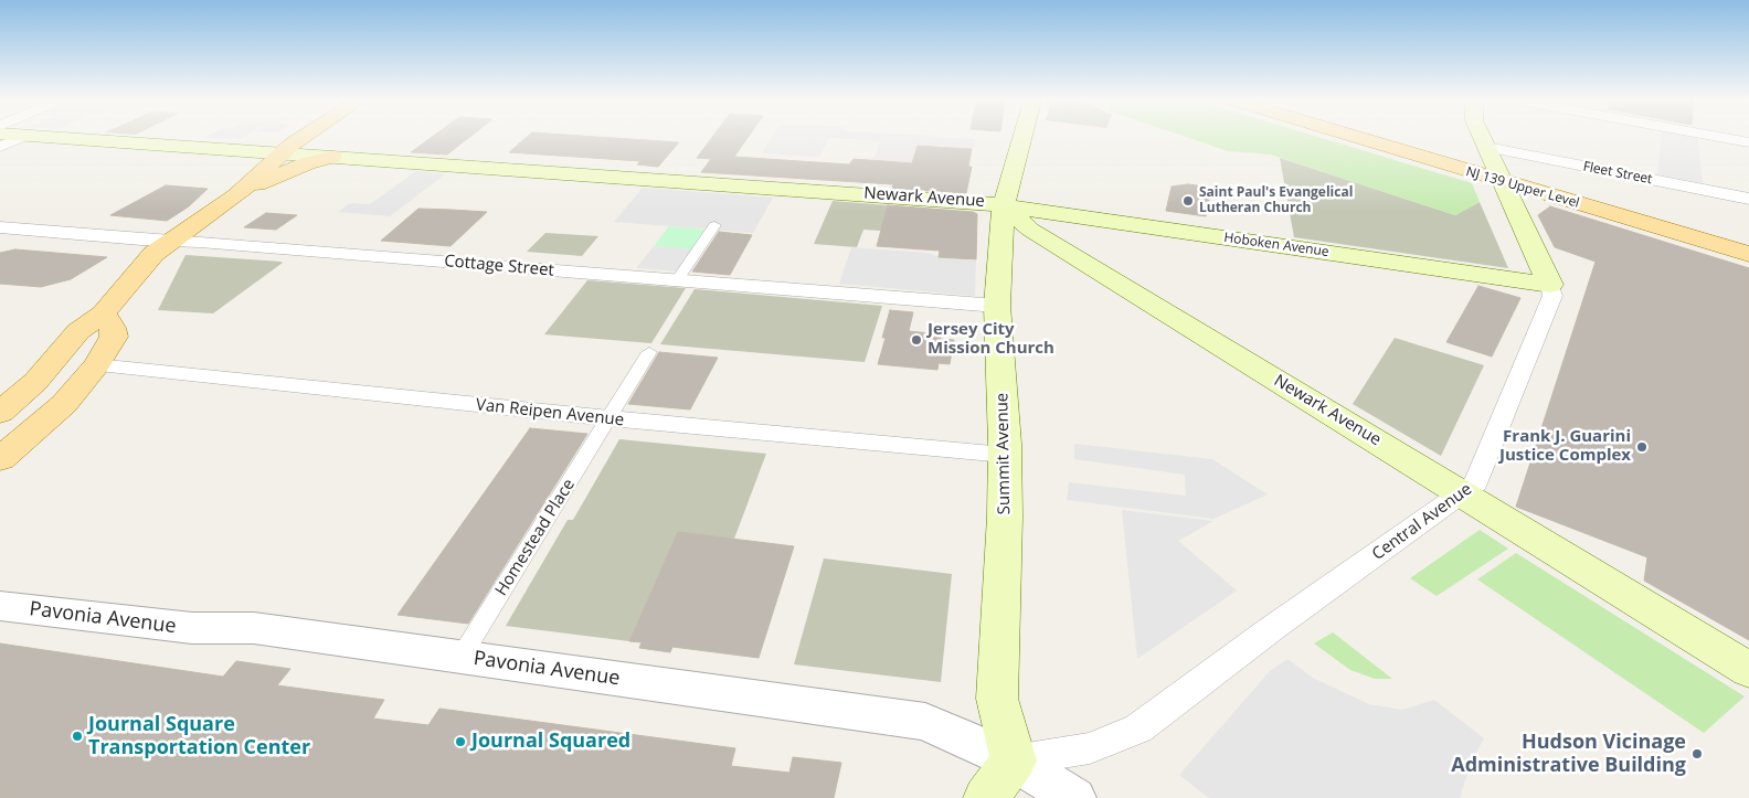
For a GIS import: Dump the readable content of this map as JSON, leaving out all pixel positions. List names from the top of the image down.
{
  "streets": {
    "main road": [
      "NJ 139 Upper Level",
      "Newark Avenue",
      "Hoboken Avenue",
      "Summit Avenue"
    ],
    "street": [
      "Fleet Street",
      "Cottage Street",
      "Van Reipen Avenue",
      "Central Avenue",
      "Homestead Place",
      "Pavonia Avenue"
    ]
  },
  "crossings": [
    ["Fleet Street", "NJ 139 Upper Level"],
    ["Newark Avenue", "Hoboken Avenue"],
    ["Newark Avenue", "Summit Avenue"],
    ["Newark Avenue", "Central Avenue"],
    ["Hoboken Avenue", "Summit Avenue"],
    ["Hoboken Avenue", "Central Avenue"],
    ["Cottage Street", "Summit Avenue"],
    ["Van Reipen Avenue", "Summit Avenue"],
    ["Van Reipen Avenue", "Homestead Place"],
    ["Summit Avenue", "Central Avenue"],
    ["Summit Avenue", "Pavonia Avenue"],
    ["Central Avenue", "Pavonia Avenue"],
    ["Homestead Place", "Pavonia Avenue"]
  ],
  "places": [
    "Saint Paul's Evangelical Lutheran Church",
    "Jersey City Mission Church",
    "Frank J. Guarini Justice Complex",
    "Journal Square Transportation Center",
    "Journal Squared",
    "Hudson Vicinage Administrative Building"
  ]
}
